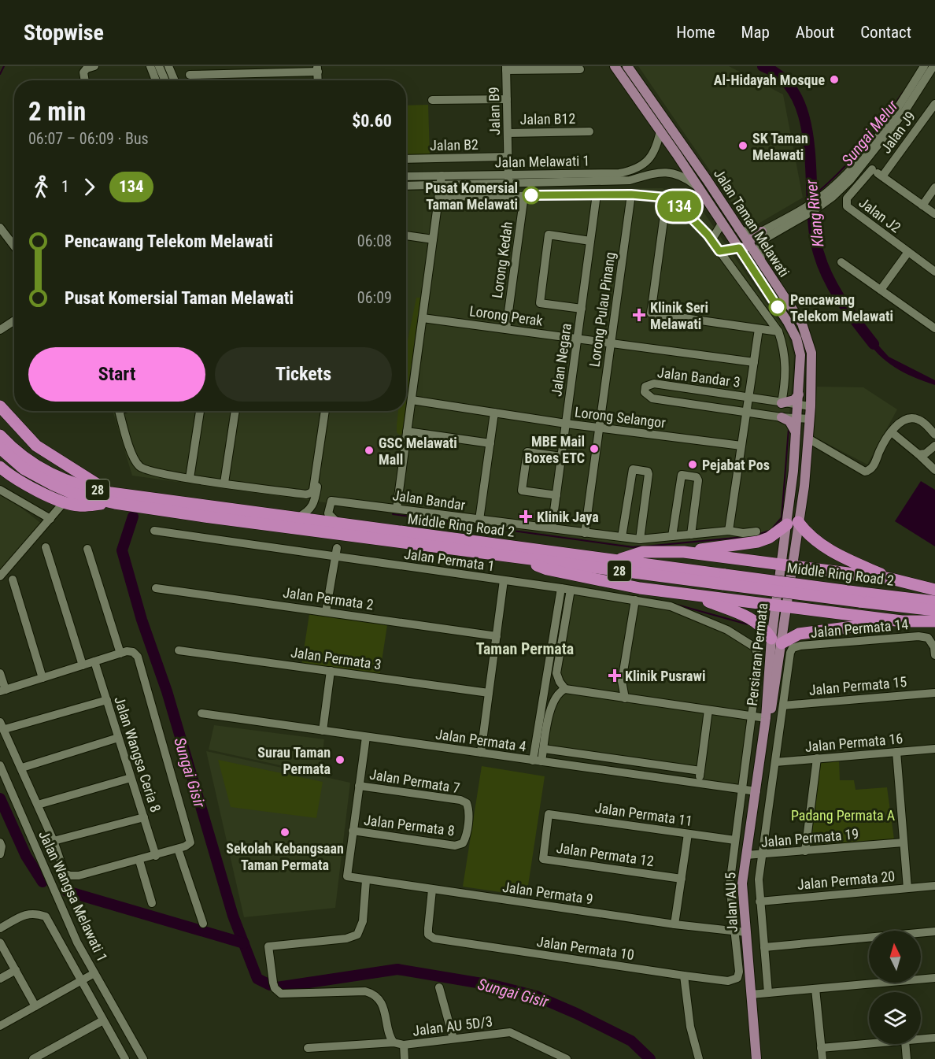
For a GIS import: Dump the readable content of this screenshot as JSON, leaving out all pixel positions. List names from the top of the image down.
{
  "streets": {
    "highway": ["28", "Middle Ring Road 2"],
    "main road": ["Jalan Taman Melawati", "Persiaran Permata", "Jalan AU 5"],
    "street": [
      "Jalan B9",
      "Jalan B12",
      "Jalan J9",
      "Jalan B2",
      "Jalan Melawati 1",
      "Jalan J2",
      "Lorong Kedah",
      "Lorong Pulau Pinang",
      "Lorong Perak",
      "Jalan Negara",
      "Jalan Bandar 3",
      "Lorong Selangor",
      "Jalan Bandar",
      "Jalan Permata 1",
      "Jalan Permata 2",
      "Jalan Permata 14",
      "Jalan Permata 3",
      "Jalan Permata 15",
      "Jalan Permata 4",
      "Jalan Permata 16",
      "Jalan Wangsa Ceria 8",
      "Jalan Permata 7",
      "Jalan Permata 11",
      "Jalan Permata 8",
      "Jalan Permata 19",
      "Jalan Permata 12",
      "Jalan Permata 20",
      "Jalan Permata 9",
      "Jalan Wangsa Melawati 1",
      "Jalan Permata 10",
      "Jalan AU 5D/3"
    ]
  },
  "crossings": [
    ["Jalan B9", "Jalan B12"],
    ["Jalan B9", "Jalan B2"],
    ["Jalan B9", "Jalan Melawati 1"],
    ["Jalan Melawati 1", "Jalan Taman Melawati"],
    ["Jalan Taman Melawati", "Jalan Bandar 3"],
    ["Jalan Taman Melawati", "Persiaran Permata"],
    ["Lorong Kedah", "Lorong Perak"],
    ["Lorong Pulau Pinang", "Lorong Perak"],
    ["Lorong Pulau Pinang", "Lorong Selangor"],
    ["Lorong Pulau Pinang", "Jalan Bandar"],
    ["Lorong Perak", "Jalan Negara"],
    ["Jalan Negara", "Lorong Selangor"],
    ["Jalan Negara", "Jalan Bandar"],
    ["Jalan Bandar", "Middle Ring Road 2"],
    ["Jalan Permata 1", "Persiaran Permata"],
    ["Jalan Permata 14", "Jalan Permata 15"],
    ["Persiaran Permata", "Jalan Permata 4"],
    ["Persiaran Permata", "Jalan Permata 11"],
    ["Persiaran Permata", "Jalan Permata 9"],
    ["Persiaran Permata", "Jalan AU 5"],
    ["Persiaran Permata", "Jalan Permata 10"],
    ["Jalan Permata 4", "Jalan AU 5"],
    ["Jalan Permata 7", "Jalan Permata 8"],
    ["Jalan Permata 11", "Jalan Permata 12"],
    ["Jalan Permata 8", "Jalan Permata 9"],
    ["Jalan Permata 19", "Jalan AU 5"],
    ["Jalan Permata 9", "Jalan AU 5"],
    ["Jalan Permata 9", "Jalan Permata 10"]
  ],
  "districts": ["Taman Permata"],
  "water": ["Sungai Melur", "Klang River", "Sungai Gisir"],
  "parks": ["Padang Permata A"],
  "places": {
    "other": [
      "Al-Hidayah Mosque",
      "SK Taman Melawati",
      "Pusat Komersial Taman Melawati",
      "Pencawang Telekom Melawati",
      "MBE Mail Boxes ETC",
      "GSC Melawati Mall",
      "Pejabat Pos",
      "Surau Taman Permata",
      "Sekolah Kebangsaan Taman Permata"
    ],
    "health": ["Klinik Seri Melawati", "Klinik Jaya", "Klinik Pusrawi"]
  },
  "lines": ["bus line 134"],
  "north": "top",
  "page": {
    "header": "Stopwise",
    "nav": [
      "Home",
      "Map",
      "About",
      "Contact"
    ],
    "on_map": "134",
    "heading": ["2 min", "06:07 – 06:09 · Bus", "$0.60"],
    "legs": ["1", "134"],
    "list": [
      {
        "name": "Pencawang Telekom Melawati",
        "value": "06:08"
      },
      {
        "name": "Pusat Komersial Taman Melawati",
        "value": "06:09"
      }
    ],
    "buttons": ["Start", "Tickets"]
  }
}
